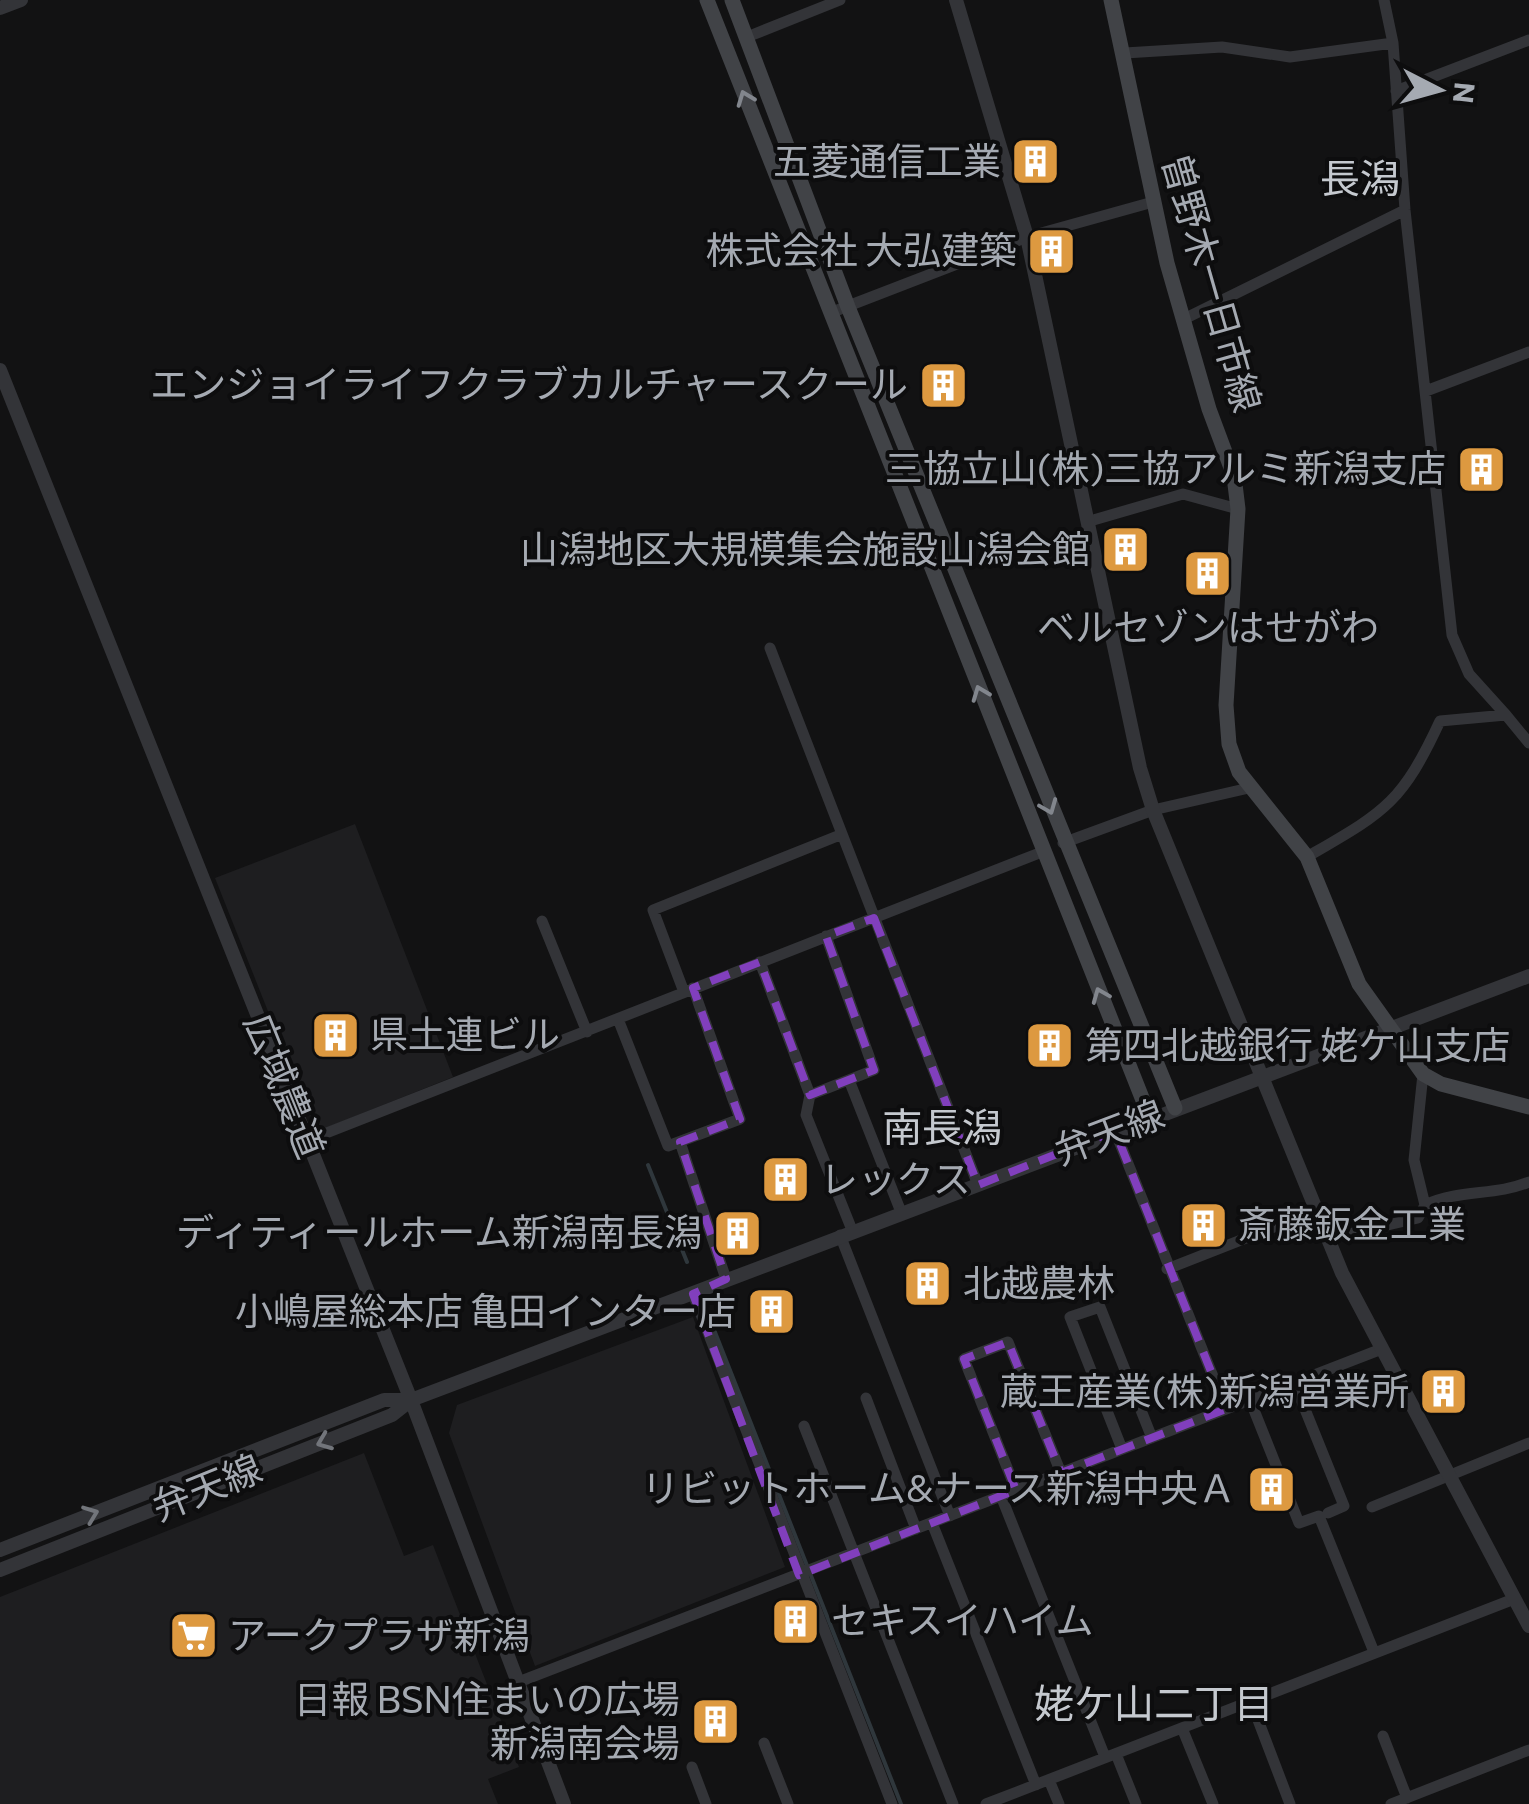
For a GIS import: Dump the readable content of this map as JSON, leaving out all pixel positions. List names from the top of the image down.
{
  "streets": {
    "main road": ["曽野木一日市線"],
    "street": ["広域農道", "弁天線"]
  },
  "crossings": [
    ["曽野木一日市線", "弁天線"],
    ["広域農道", "弁天線"]
  ],
  "districts": ["長潟", "南長潟", "姥ケ山二丁目"],
  "places": {
    "building": [
      "五菱通信工業",
      "株式会社 大弘建築",
      "エンジョイライフクラブカルチャースクール",
      "三協立山(株)三協アルミ新潟支店",
      "山潟地区大規模集会施設山潟会館",
      "ベルセゾンはせがわ",
      "県土連ビル",
      "第四北越銀行 姥ケ山支店",
      "レックス",
      "斎藤鈑金工業",
      "ディティールホーム新潟南長潟",
      "北越農林",
      "小嶋屋総本店 亀田インター店",
      "蔵王産業(株)新潟営業所",
      "リビットホーム&ナース新潟中央Ａ",
      "セキスイハイム",
      "日報 BSN住まいの広場 新潟南会場"
    ],
    "supermarket": ["アークプラザ新潟"]
  },
  "north": "right"
}
